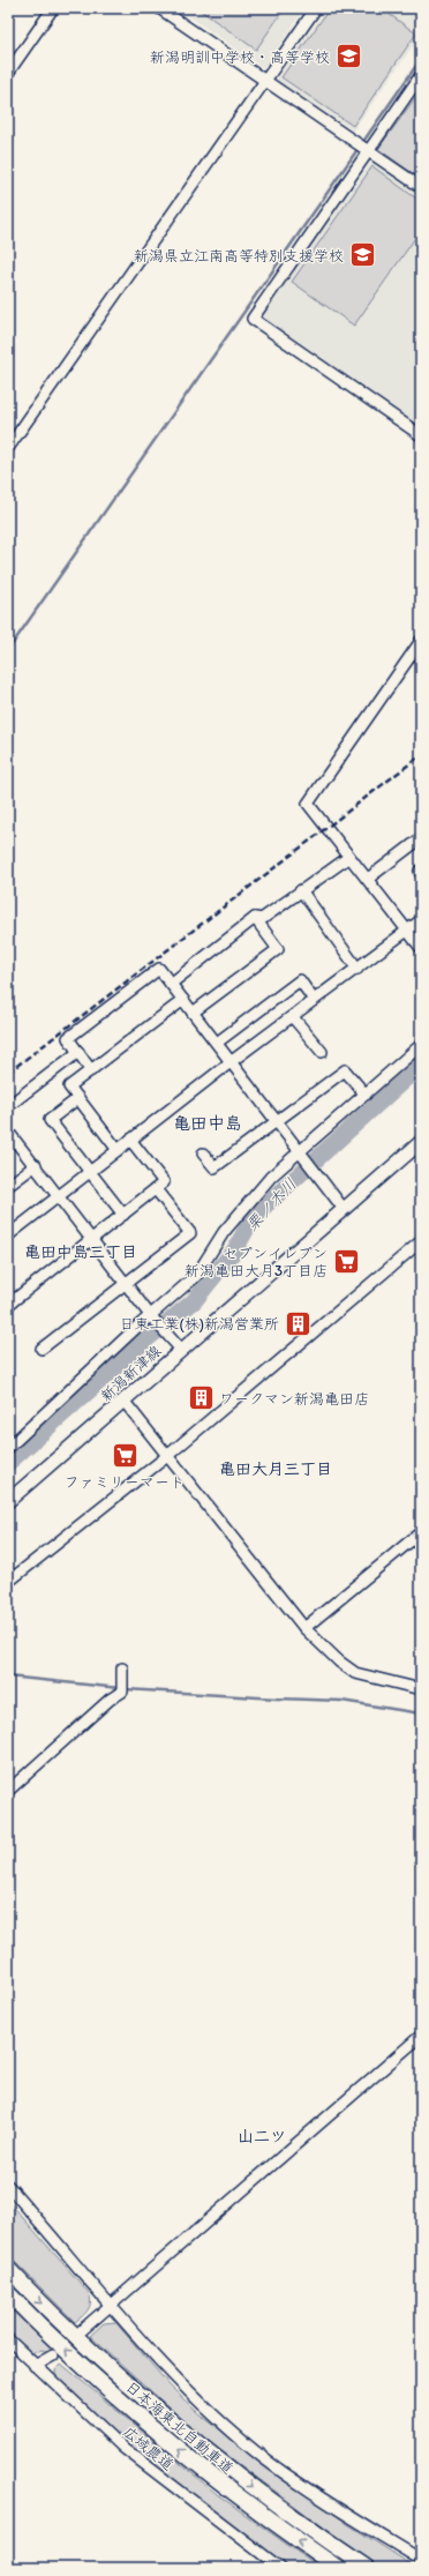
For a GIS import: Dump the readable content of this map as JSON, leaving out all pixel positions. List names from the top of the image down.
{
  "streets": {
    "highway": ["日本海東北自動車道"],
    "main road": ["新潟新津線"],
    "street": ["広域農道"]
  },
  "districts": [
    "亀田中島",
    "亀田中島三丁目",
    "亀田大月三丁目",
    "山二ツ"
  ],
  "water": ["栗ノ木川"],
  "places": {
    "school or university": ["新潟明訓中学校・高等学校", "新潟県立江南高等特別支援学校"],
    "supermarket": ["セブンイレブン 新潟亀田大月3丁目店", "ファミリーマート"],
    "building": ["日東工業(株)新潟営業所", "ワークマン新潟亀田店"]
  }
}
